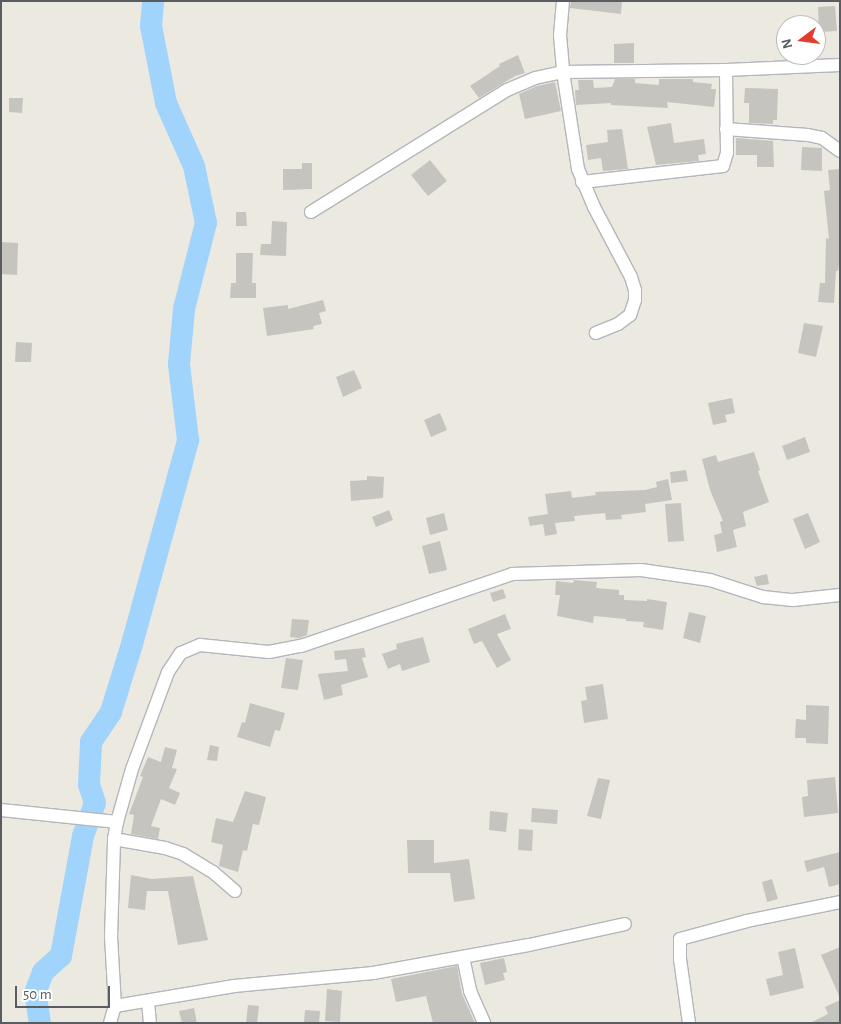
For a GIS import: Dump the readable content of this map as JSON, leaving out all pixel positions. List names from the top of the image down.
{
  "scale_bar": "50 m",
  "north": "left"
}
